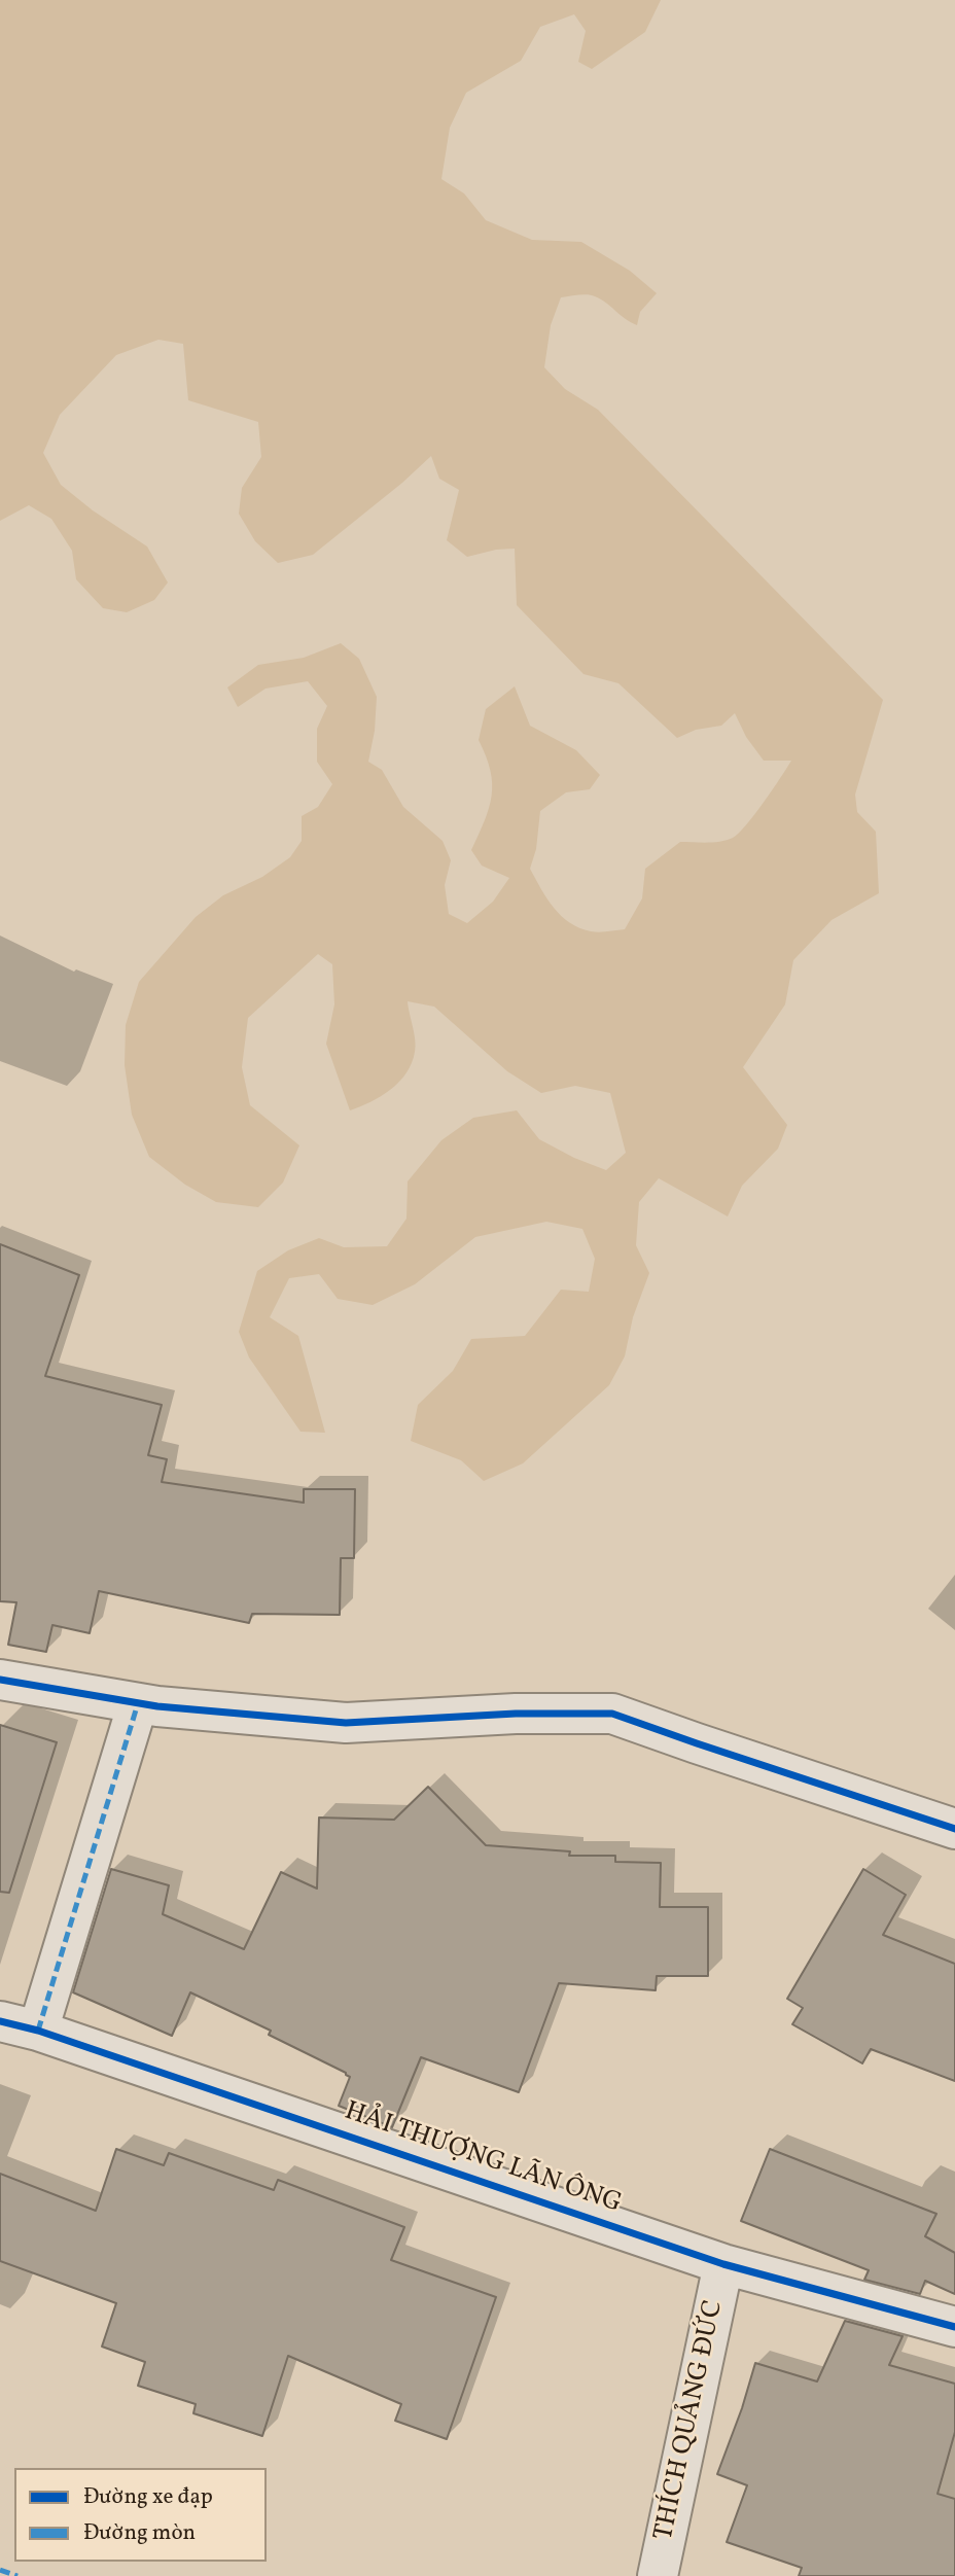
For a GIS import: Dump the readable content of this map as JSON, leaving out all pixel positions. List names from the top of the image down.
{
  "streets": {
    "street": ["HẢI THƯỢNG LÃN ÔNG", "THÍCH QUẢNG ĐỨC"]
  },
  "crossings": [
    ["HẢI THƯỢNG LÃN ÔNG", "THÍCH QUẢNG ĐỨC"]
  ],
  "legend": ["Đường xe đạp", "Đường mòn"]
}
